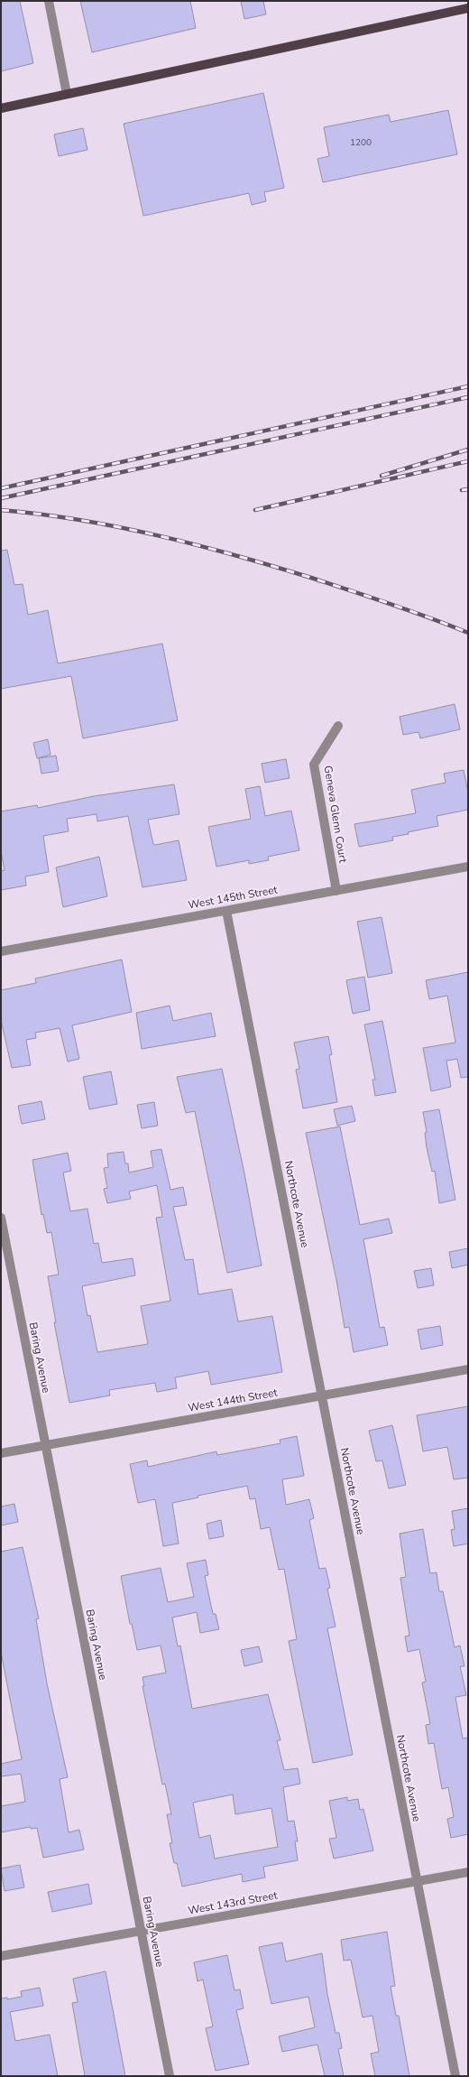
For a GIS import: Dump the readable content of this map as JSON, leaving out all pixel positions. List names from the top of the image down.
{
  "streets": {
    "street": [
      "Geneva Glenn Court",
      "West 145th Street",
      "Northcote Avenue",
      "Baring Avenue",
      "West 144th Street",
      "West 143rd Street"
    ]
  },
  "crossings": [
    ["Geneva Glenn Court", "West 145th Street"],
    ["West 145th Street", "Northcote Avenue"],
    ["Northcote Avenue", "West 144th Street"],
    ["Northcote Avenue", "West 143rd Street"],
    ["Baring Avenue", "West 144th Street"],
    ["Baring Avenue", "West 143rd Street"]
  ],
  "house_numbers": ["1200"]
}
